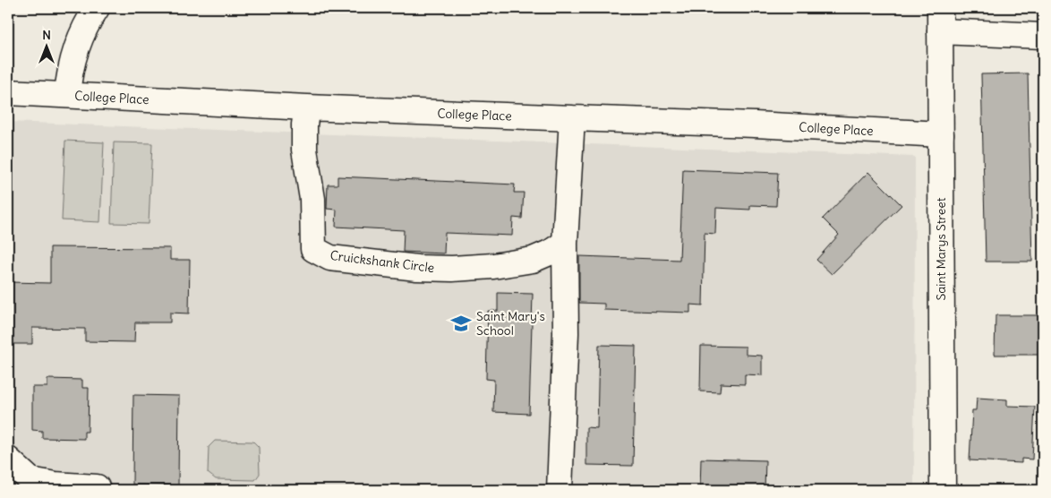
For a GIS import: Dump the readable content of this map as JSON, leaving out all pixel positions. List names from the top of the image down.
{
  "streets": {
    "street": ["College Place", "Saint Marys Street", "Cruickshank Circle"]
  },
  "crossings": [
    ["College Place", "Saint Marys Street"],
    ["College Place", "Cruickshank Circle"]
  ],
  "places": {
    "school or university": ["Saint Mary's School"]
  },
  "north": "top"
}
